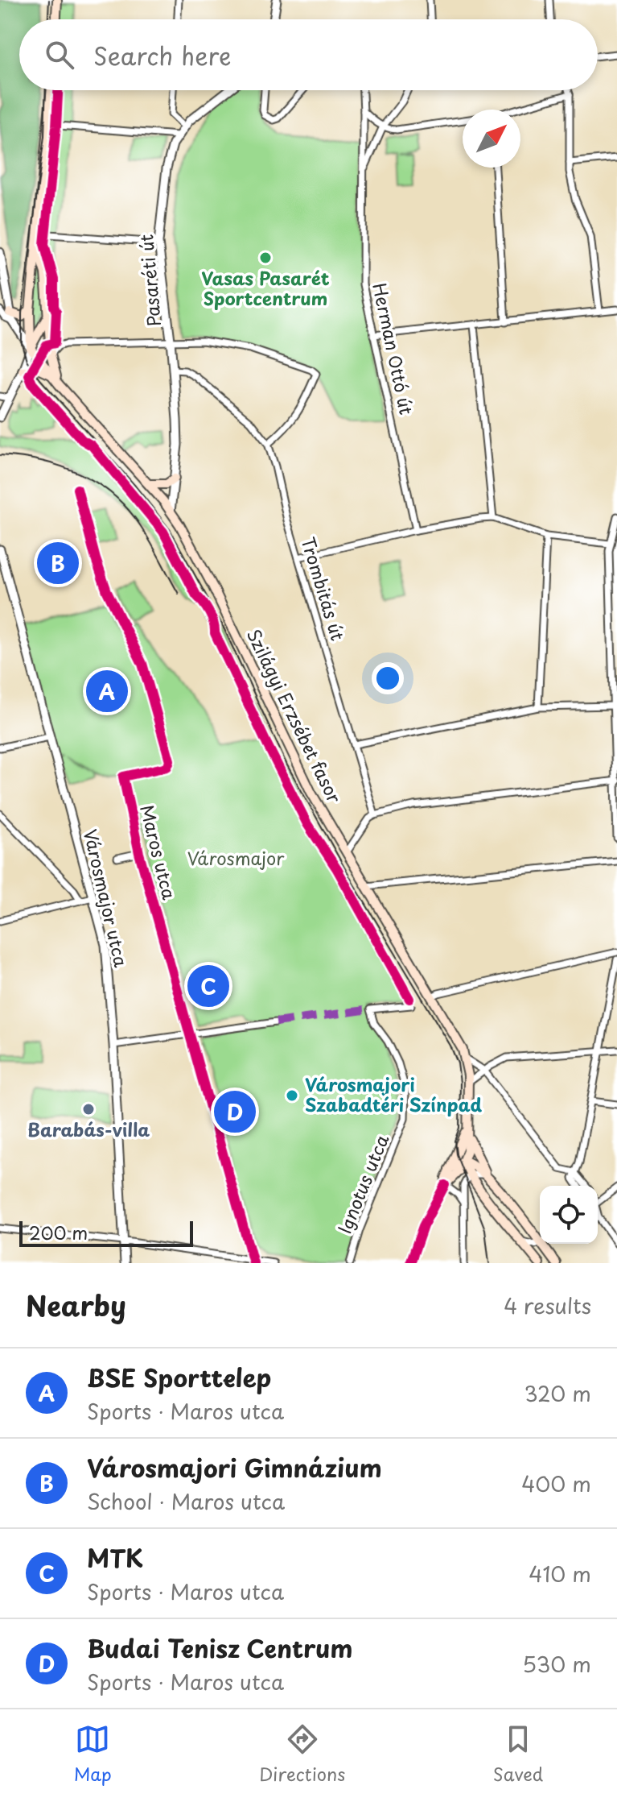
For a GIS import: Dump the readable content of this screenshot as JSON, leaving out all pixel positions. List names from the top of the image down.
{
  "streets": {
    "main road": ["Szilágyi Erzsébet fasor"],
    "street": [
      "Pasaréti út",
      "Herman Ottó út",
      "Trombitás út",
      "Maros utca",
      "Városmajor utca",
      "Ignotus utca"
    ]
  },
  "crossings": [
    ["Pasaréti út", "Trombitás út"],
    ["Pasaréti út", "Szilágyi Erzsébet fasor"]
  ],
  "parks": ["Városmajor"],
  "places": ["Vasas Pasarét Sportcentrum", "Városmajori Szabadtéri Színpad", "Barabás-villa"],
  "scale_bar": "200 m",
  "north": "top right",
  "page": {
    "search": "Search here",
    "pins": [
      "B",
      "A",
      "C",
      "D"
    ],
    "scale": "200 m",
    "heading": ["Nearby", "4 results"],
    "list": [
      {
        "mark": "A",
        "name": "BSE Sporttelep",
        "note": "Sports · Maros utca",
        "value": "320 m"
      },
      {
        "mark": "B",
        "name": "Városmajori Gimnázium",
        "note": "School · Maros utca",
        "value": "400 m"
      },
      {
        "mark": "C",
        "name": "MTK",
        "note": "Sports · Maros utca",
        "value": "410 m"
      },
      {
        "mark": "D",
        "name": "Budai Tenisz Centrum",
        "note": "Sports · Maros utca",
        "value": "530 m"
      }
    ],
    "nav": ["Map", "Directions", "Saved"]
  }
}
